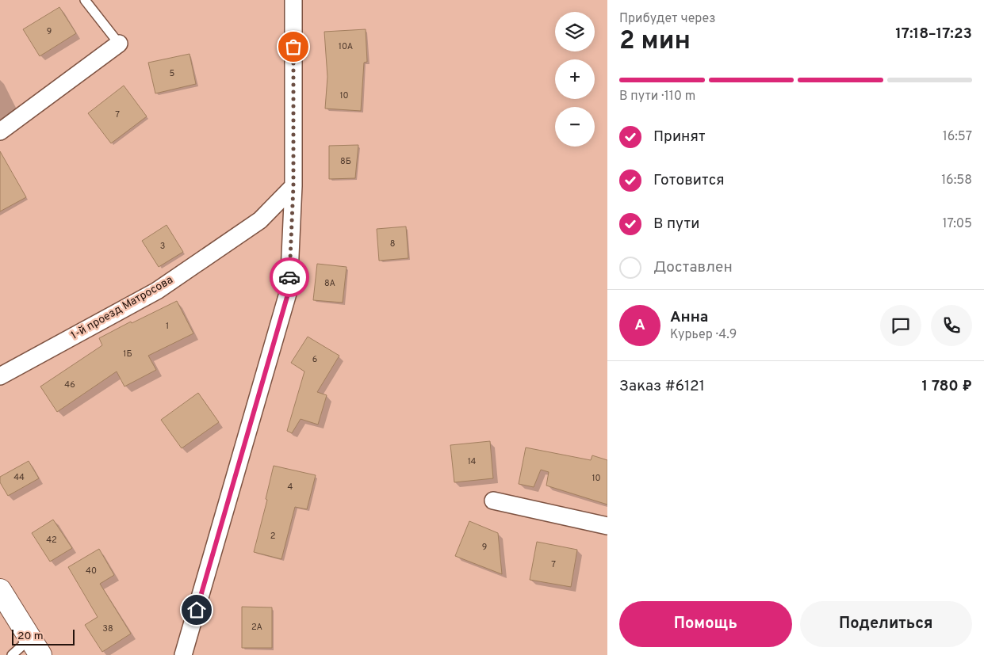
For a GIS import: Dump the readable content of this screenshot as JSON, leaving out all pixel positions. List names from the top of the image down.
{
  "streets": {
    "street": ["1-й проезд Матросова"]
  },
  "house_numbers": [
    "9",
    "10А",
    "5",
    "10",
    "7",
    "8Б",
    "8",
    "3",
    "8А",
    "1",
    "1Б",
    "6",
    "46",
    "14",
    "44",
    "10",
    "4",
    "2",
    "42",
    "9",
    "7",
    "40",
    "2А",
    "38"
  ],
  "scale_bar": "20 m",
  "page": {
    "heading": ["2 мин", "Прибудет через", "17:18–17:23"],
    "panel": [
      "Анна",
      "Курьер · 4.9",
      "Заказ #6121",
      "1 780 ₽"
    ],
    "map_buttons": ["+", "−"],
    "bar": "В пути · 110 m",
    "list": [
      ["Принят", "16:57"],
      ["Готовится", "16:58"],
      ["В пути", "17:05"],
      "Доставлен"
    ],
    "round": "А",
    "buttons": ["Помощь", "Поделиться"],
    "scale": "20 m"
  }
}
